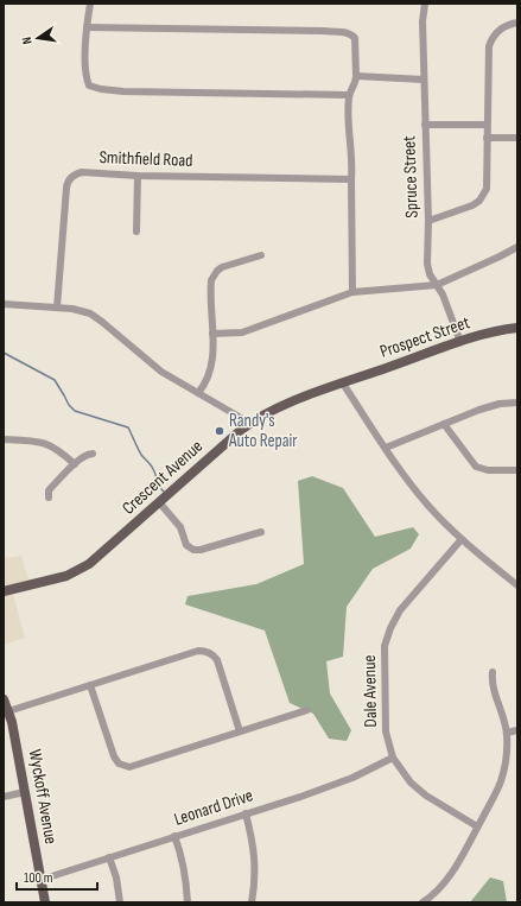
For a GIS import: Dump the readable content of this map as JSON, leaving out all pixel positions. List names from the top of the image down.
{
  "streets": {
    "main road": ["Prospect Street", "Crescent Avenue", "Wyckoff Avenue"],
    "street": [
      "Smithfield Road",
      "Spruce Street",
      "Dale Avenue",
      "Leonard Drive"
    ]
  },
  "crossings": [
    ["Spruce Street", "Prospect Street"],
    ["Prospect Street", "Crescent Avenue"],
    ["Dale Avenue", "Leonard Drive"],
    ["Wyckoff Avenue", "Leonard Drive"]
  ],
  "places": ["Randy's Auto Repair"],
  "scale_bar": "100 m",
  "north": "left"
}
